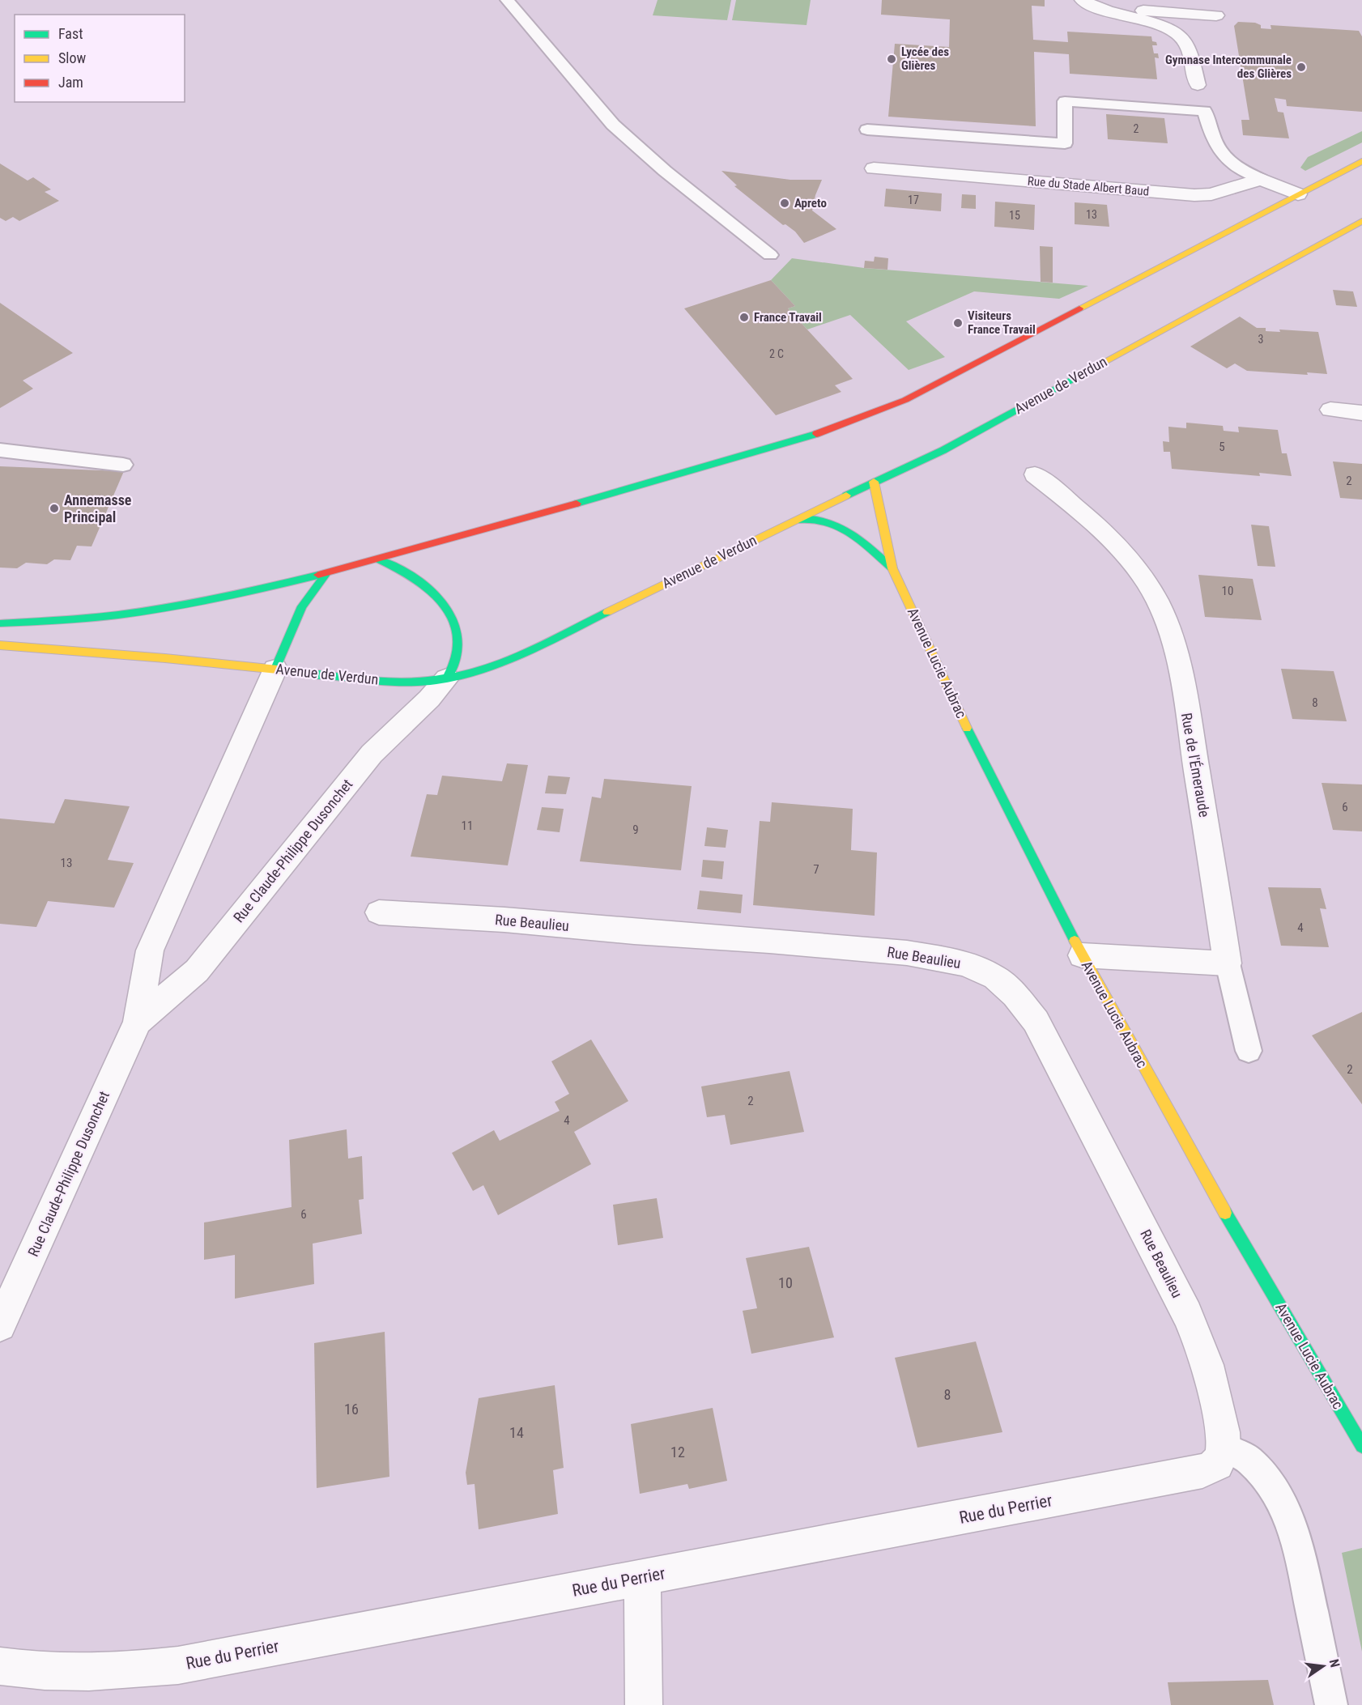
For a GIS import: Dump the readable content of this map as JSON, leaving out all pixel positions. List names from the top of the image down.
{
  "streets": {
    "street": [
      "Rue du Stade Albert Baud",
      "Avenue de Verdun",
      "Avenue Lucie Aubrac",
      "Rue de l'Émeraude",
      "Rue Claude-Philippe Dusonchet",
      "Rue Beaulieu",
      "Rue du Perrier"
    ]
  },
  "crossings": [
    ["Avenue de Verdun", "Avenue Lucie Aubrac"],
    ["Avenue de Verdun", "Rue Claude-Philippe Dusonchet"],
    ["Rue Beaulieu", "Rue du Perrier"]
  ],
  "places": [
    "Lycée des Glières",
    "Gymnase Intercommunale des Glières",
    "Apreto",
    "France Travail",
    "Visiteurs France Travail",
    "Annemasse Principal"
  ],
  "house_numbers": [
    "2",
    "17",
    "13",
    "15",
    "3",
    "2 C",
    "5",
    "2",
    "10",
    "8",
    "6",
    "11",
    "9",
    "13",
    "7",
    "4",
    "2",
    "2",
    "4",
    "6",
    "10",
    "8",
    "16",
    "14",
    "12"
  ],
  "legend": ["Fast", "Slow", "Jam"],
  "north": "right"
}
